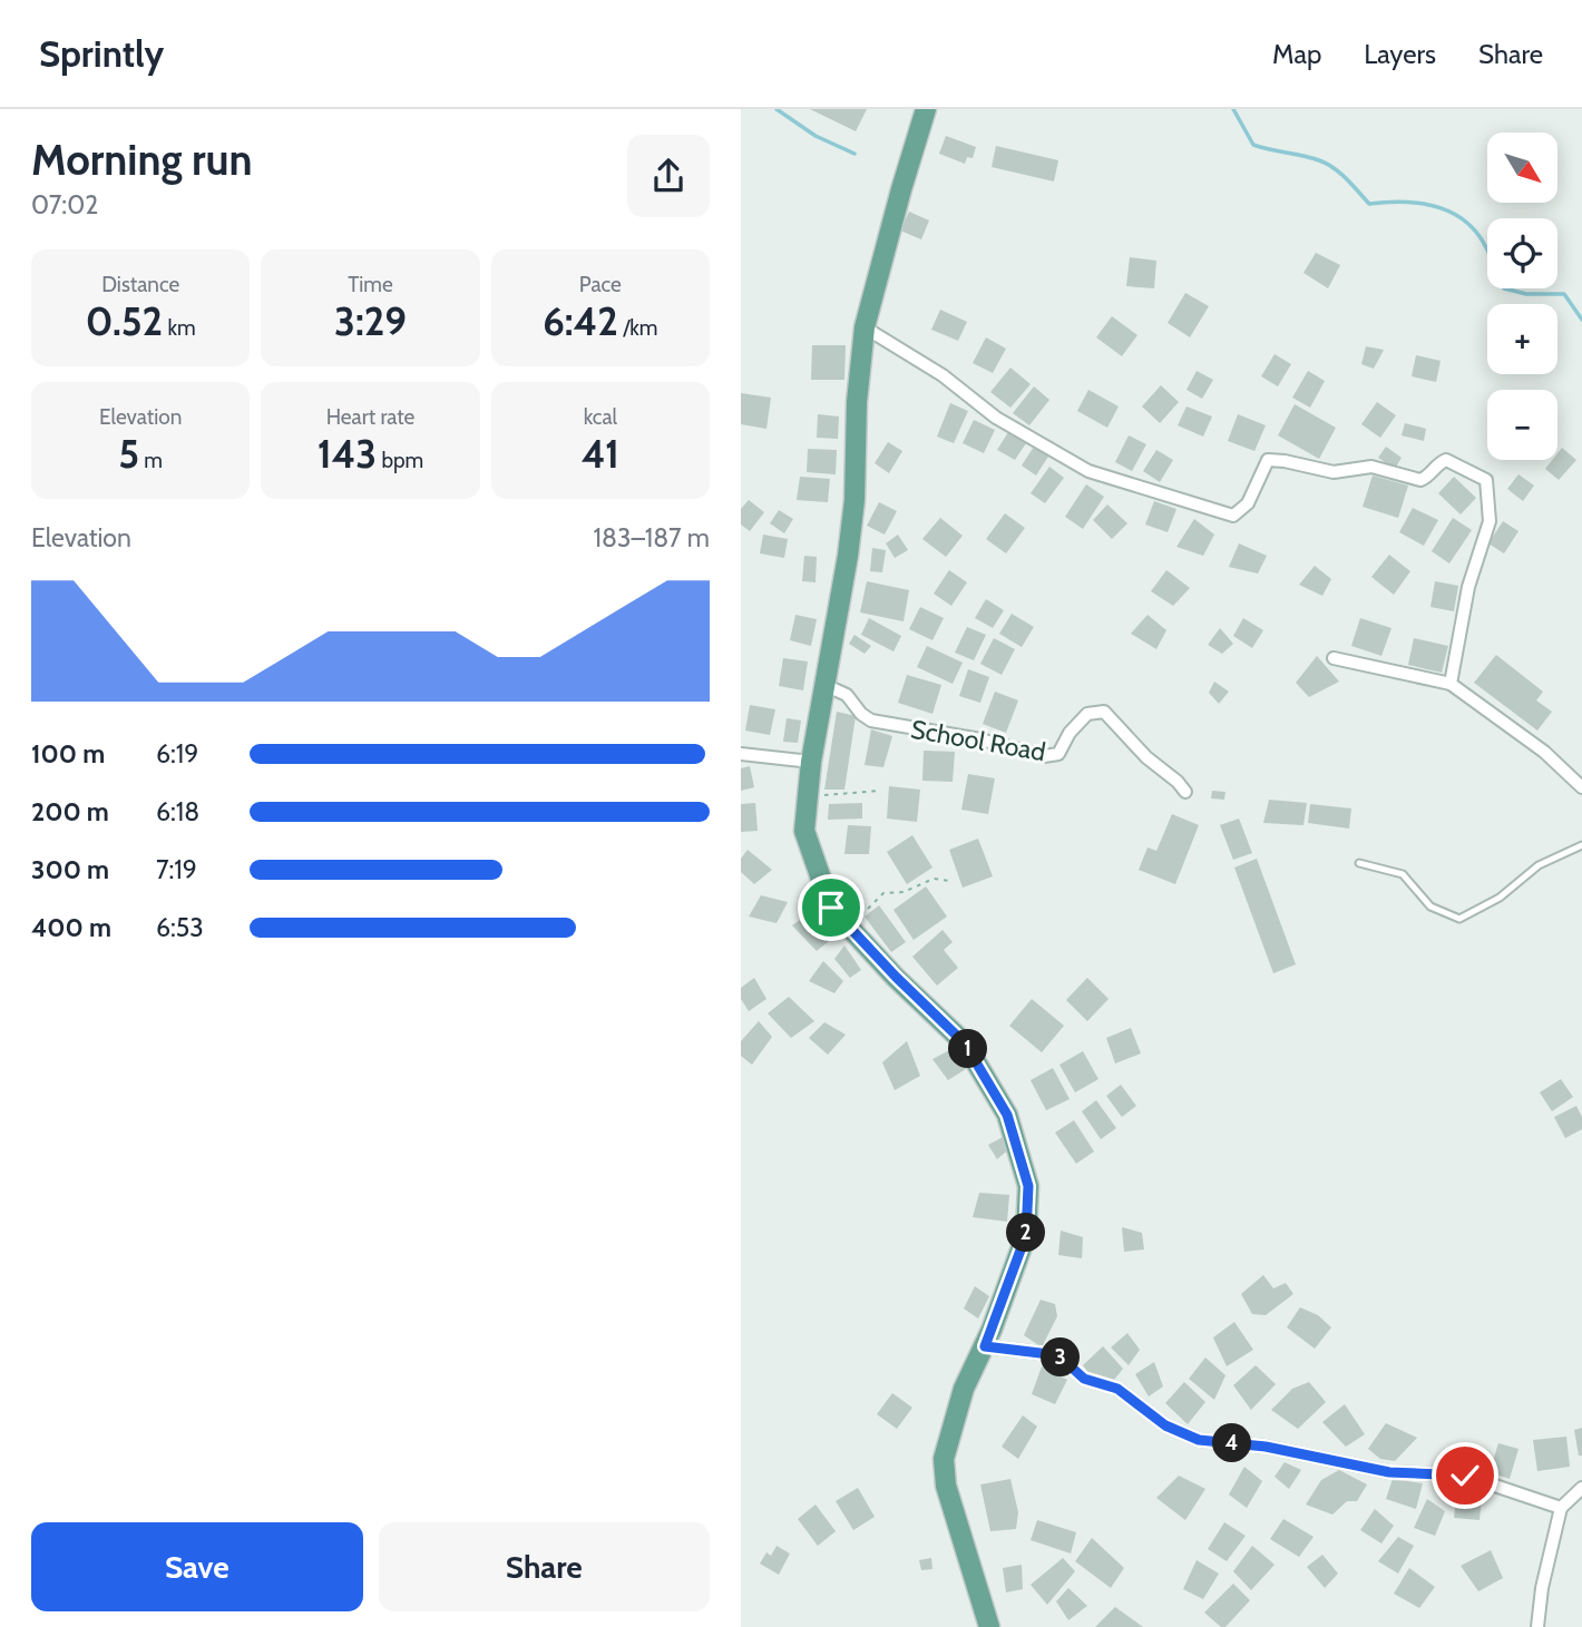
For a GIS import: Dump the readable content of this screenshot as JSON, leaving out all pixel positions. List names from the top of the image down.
{
  "streets": {
    "street": ["School Road"]
  },
  "north": "bottom right",
  "page": {
    "header": "Sprintly",
    "nav": ["Map", "Layers", "Share"],
    "heading": ["Morning run", "07:02"],
    "map_buttons": ["+", "−"],
    "stats": [
      ["Distance", "0.52 km"],
      ["Time", "3:29"],
      ["Pace", "6:42 /km"],
      ["Elevation", "5 m"],
      ["Heart rate", "143 bpm"],
      ["kcal", "41"]
    ],
    "chart": ["Elevation", "183–187 m"],
    "list": [
      {
        "name": "100 m",
        "note": "6:19"
      },
      {
        "name": "200 m",
        "note": "6:18"
      },
      {
        "name": "300 m",
        "note": "7:19"
      },
      {
        "name": "400 m",
        "note": "6:53"
      }
    ],
    "pins": [
      "1",
      "2",
      "3",
      "4"
    ],
    "buttons": ["Save", "Share"]
  }
}
